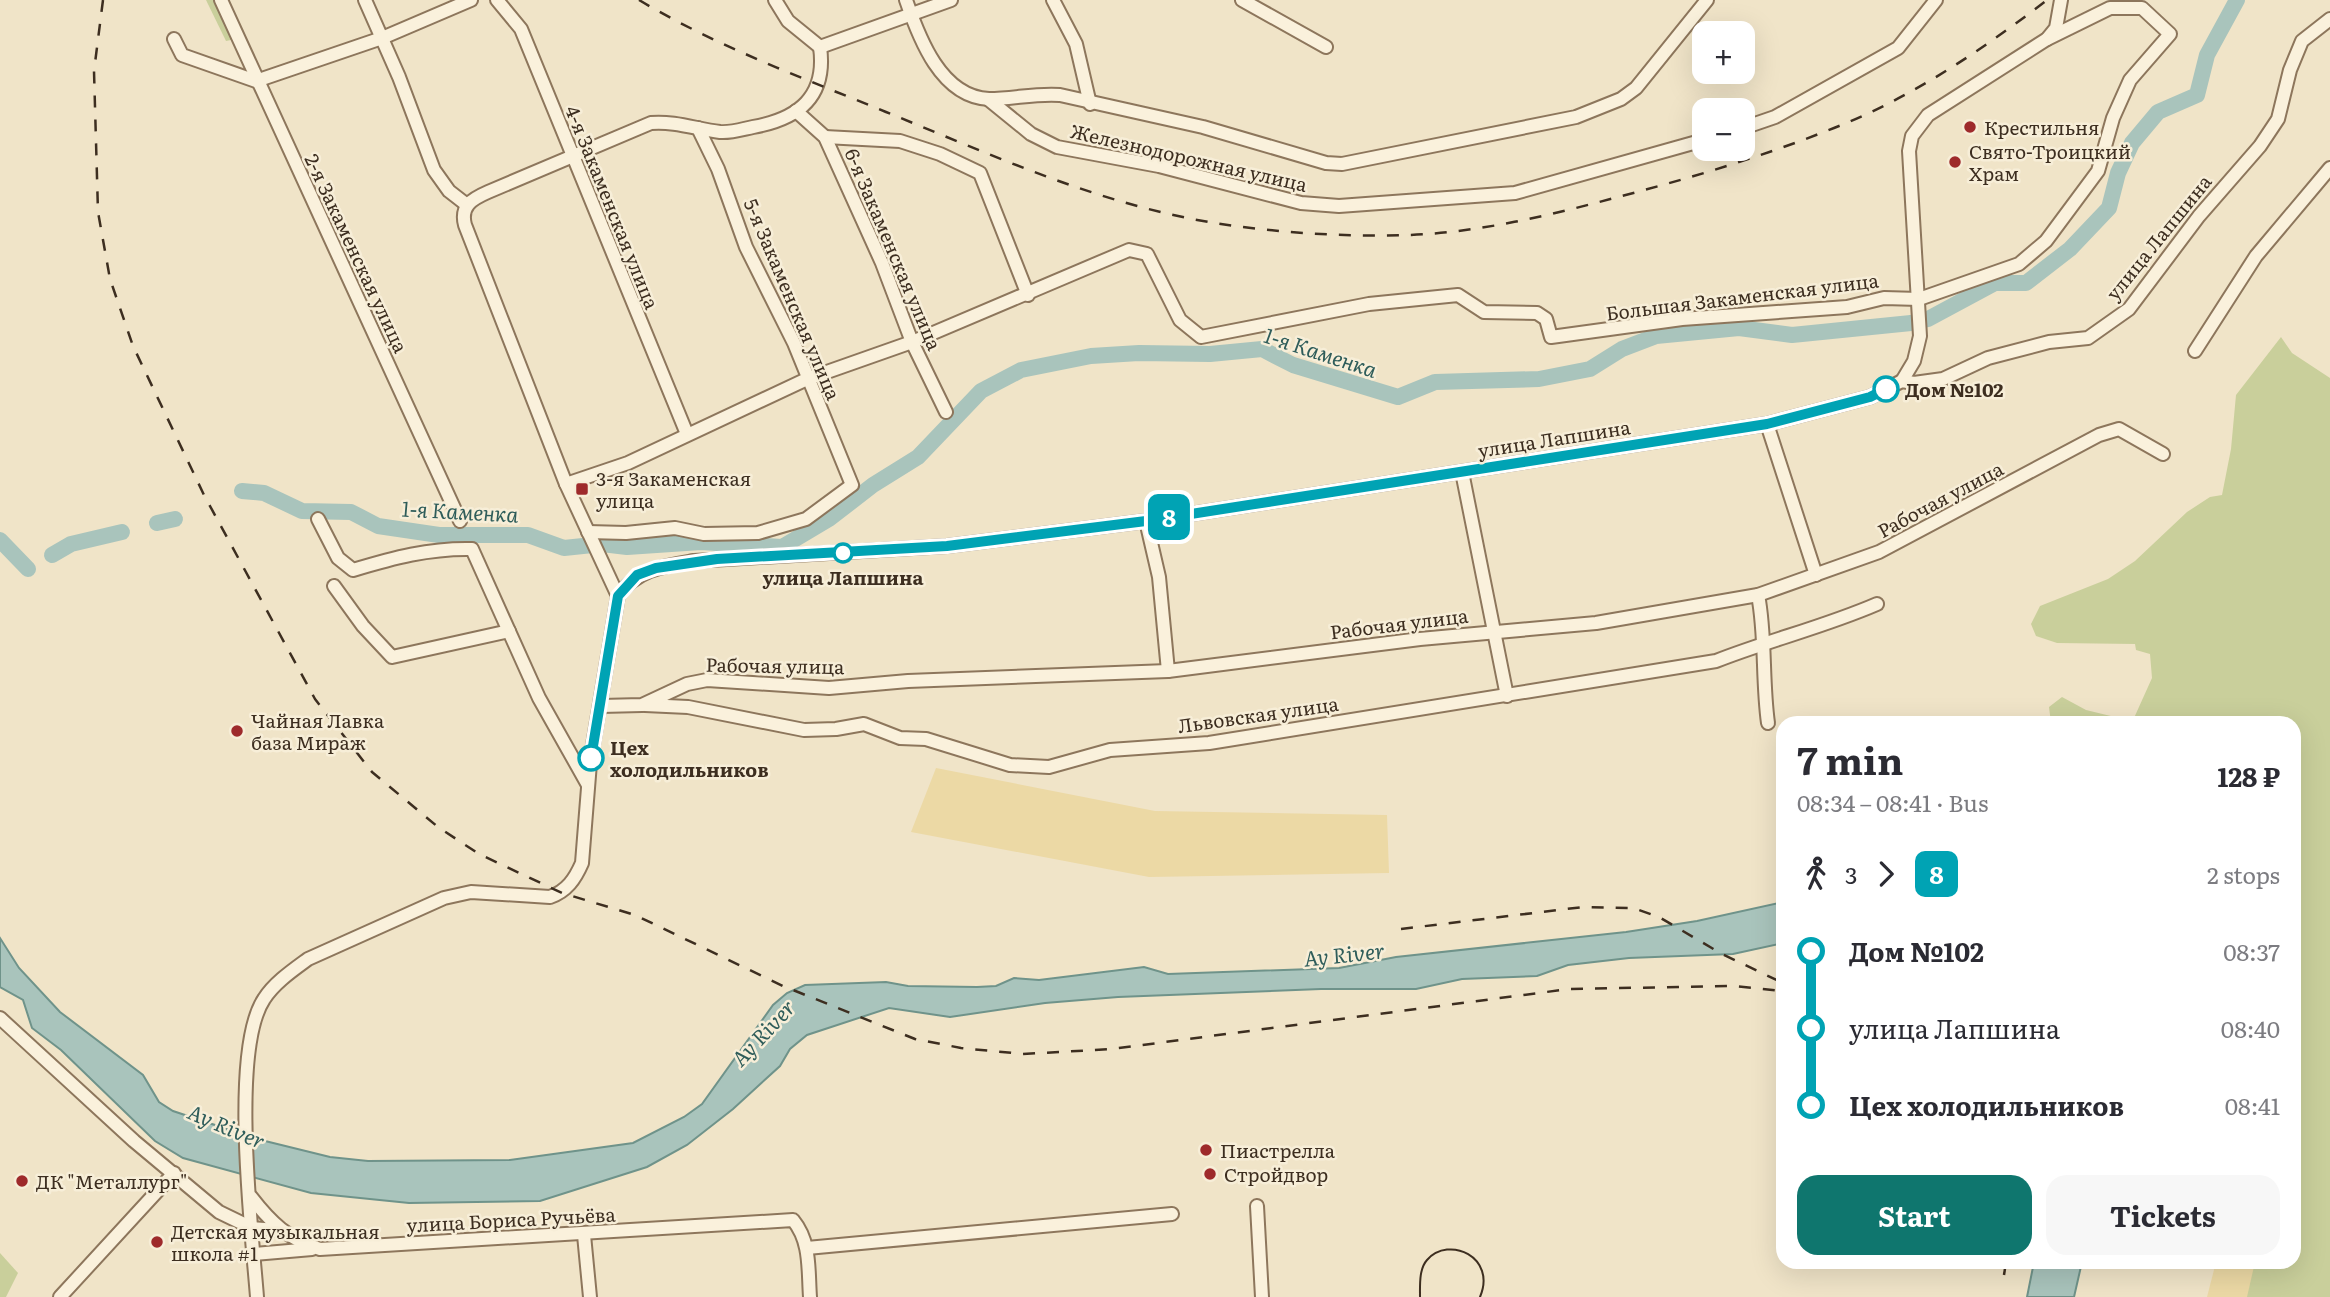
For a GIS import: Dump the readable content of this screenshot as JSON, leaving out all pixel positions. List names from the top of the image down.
{
  "streets": {
    "street": [
      "Железнодорожная улица",
      "4-я Закаменская улица",
      "улица Лапшина",
      "6-я Закаменская улица",
      "2-я Закаменская улица",
      "Большая Закаменская улица",
      "5-я Закаменская улица",
      "Рабочая улица",
      "Львовская улица",
      "улица Бориса Ручьёва"
    ]
  },
  "crossings": [
    ["Рабочая улица", "Львовская улица"]
  ],
  "water": ["1-я Каменка", "Ay River"],
  "places": {
    "other": [
      "Крестильня",
      "Свято-Троицкий Храм",
      "Дом №102",
      "улица Лапшина",
      "Чайная Лавка база Мираж",
      "Цех холодильников",
      "Пиастрелла",
      "Стройдвор",
      "ДК \"Металлург\"",
      "Детская музыкальная школа #1"
    ],
    "transit": ["3-я Закаменская улица"]
  },
  "lines": ["bus line 8"],
  "page": {
    "on_map": "8",
    "map_buttons": ["+", "−"],
    "heading": ["7 min", "08:34 – 08:41 · Bus", "128 ₽"],
    "legs": ["3", "8", "2 stops"],
    "list": [
      {
        "name": "Дом №102",
        "value": "08:37"
      },
      {
        "name": "улица Лапшина",
        "value": "08:40"
      },
      {
        "name": "Цех холодильников",
        "value": "08:41"
      }
    ],
    "buttons": ["Start", "Tickets"]
  }
}
